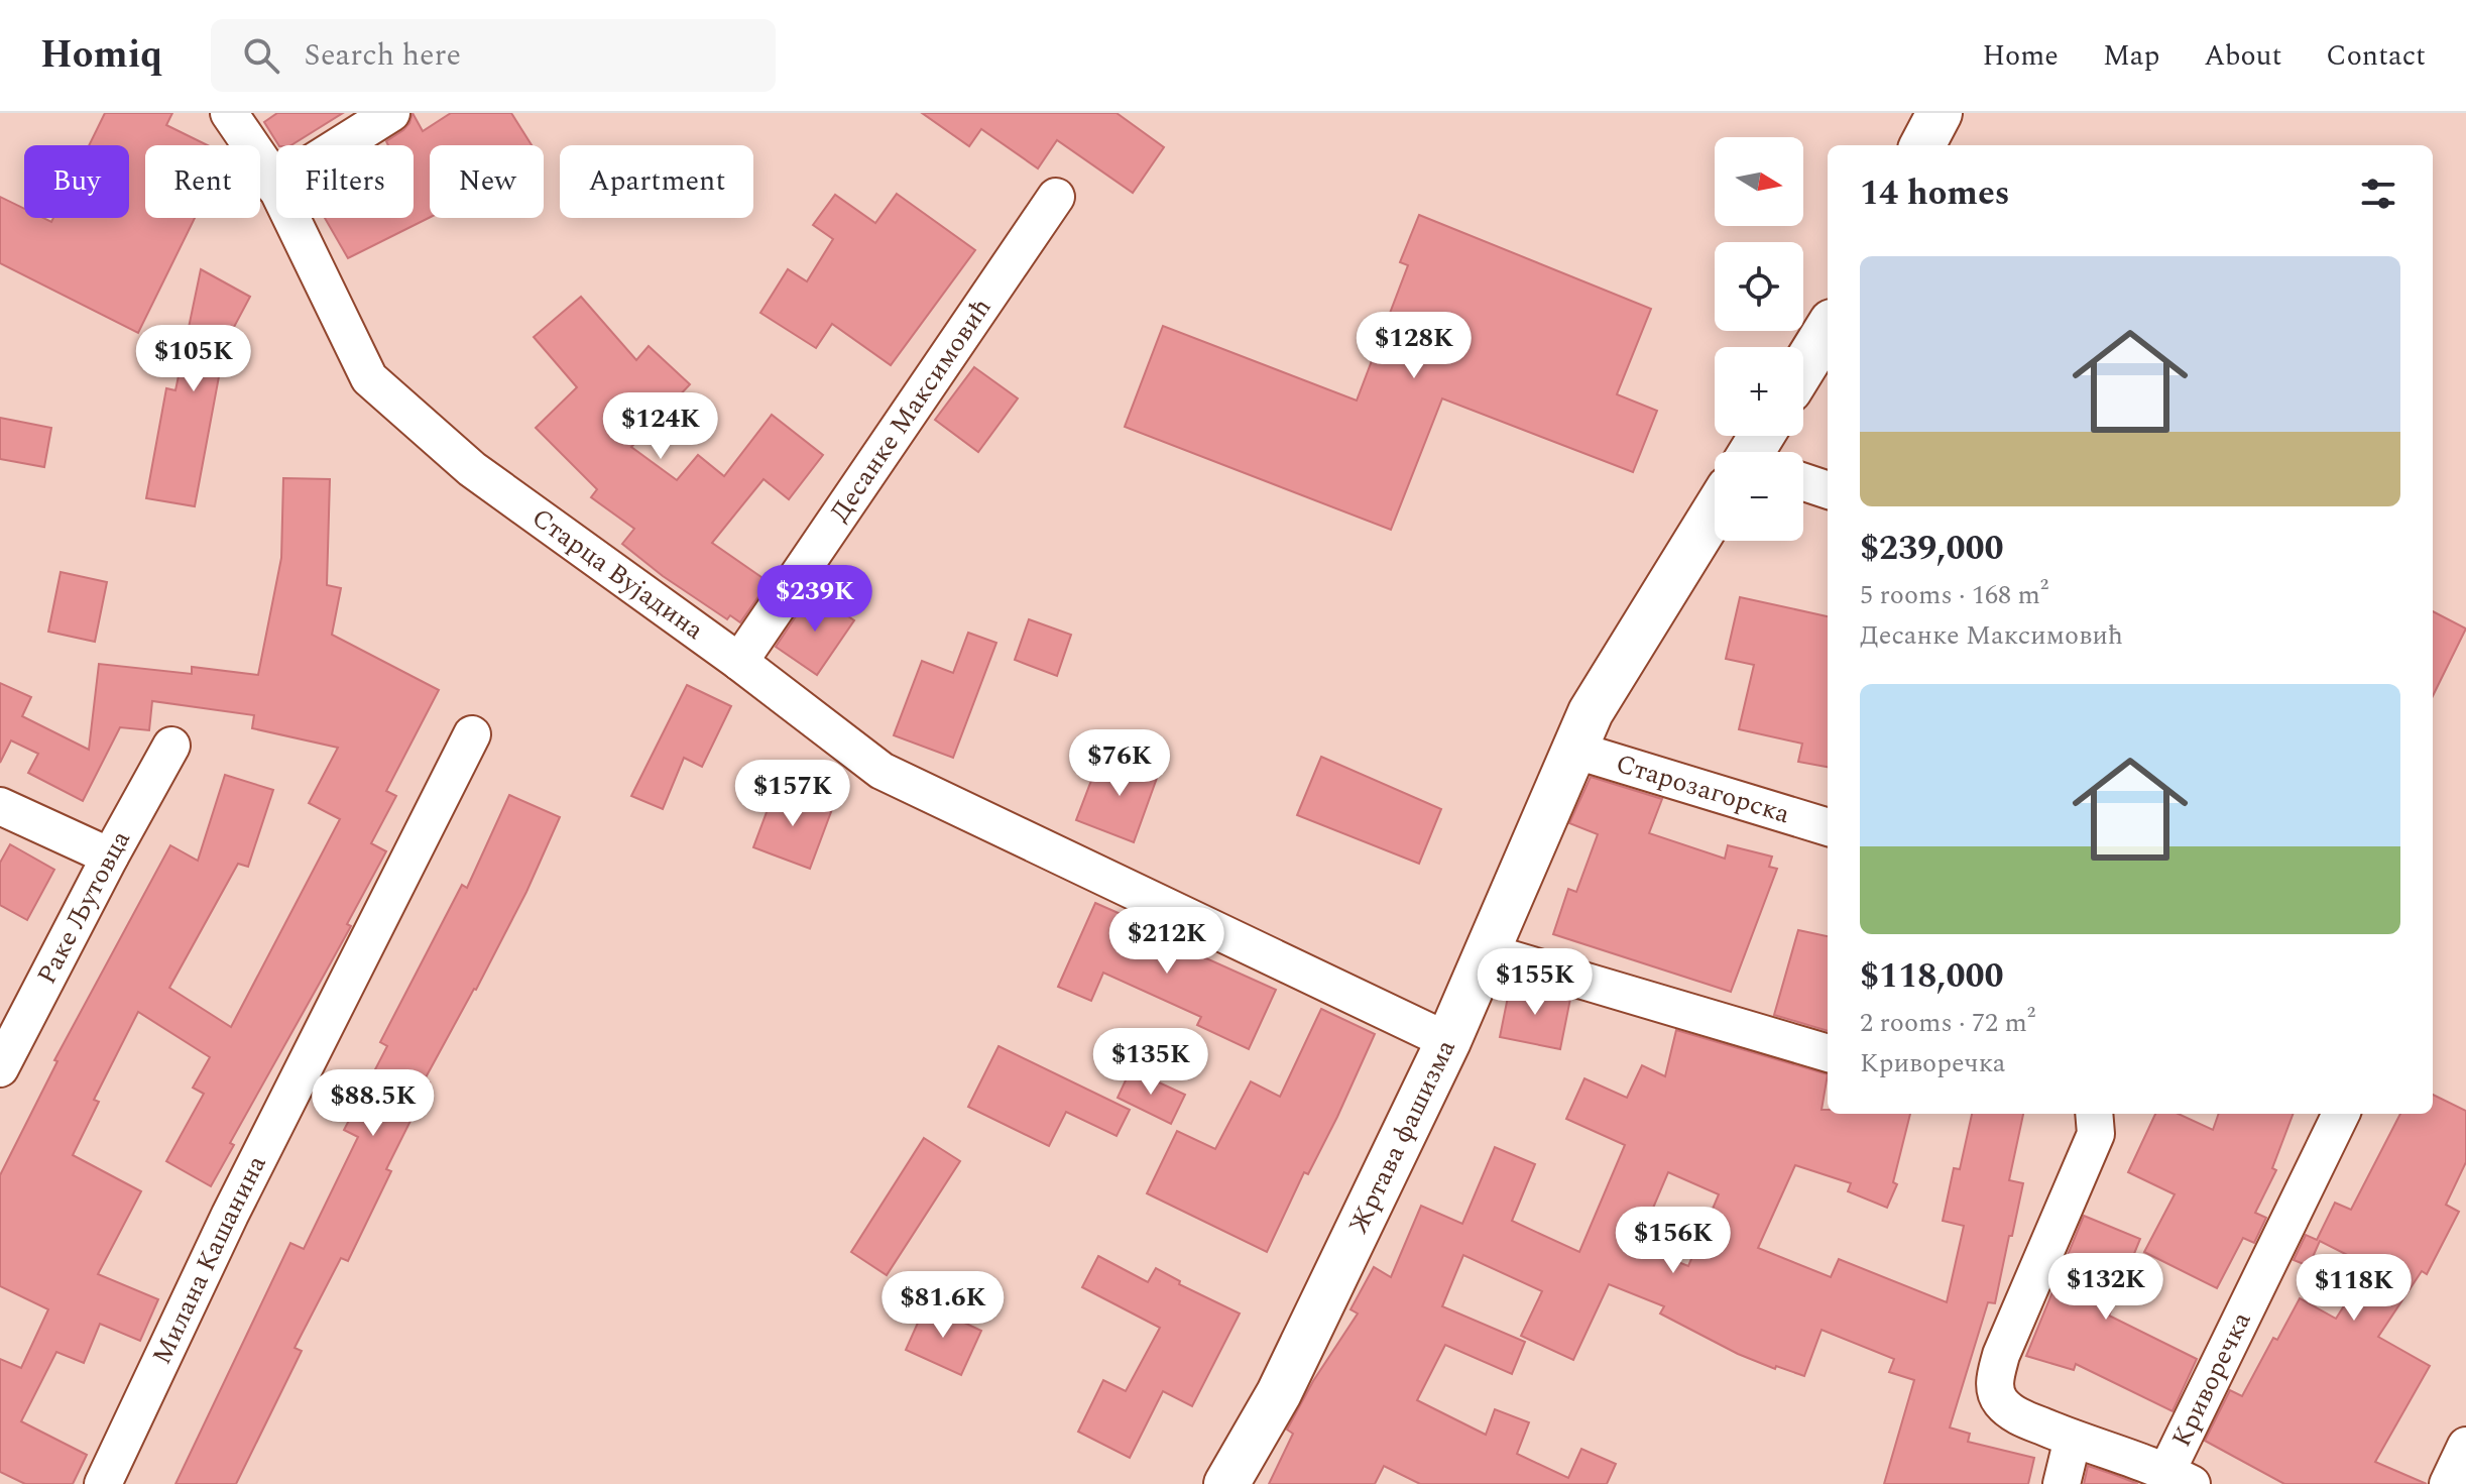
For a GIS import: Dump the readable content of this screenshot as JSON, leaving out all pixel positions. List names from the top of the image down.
{
  "streets": {
    "street": [
      "Десанке Максимовић",
      "Старца Вујадина",
      "Старозагорска",
      "Раке Љутовца",
      "Жртава фашизма",
      "Милана Кашанина",
      "Криворечка"
    ]
  },
  "crossings": [
    ["Десанке Максимовић", "Старца Вујадина"],
    ["Старца Вујадина", "Жртава фашизма"],
    ["Старозагорска", "Жртава фашизма"]
  ],
  "north": "right",
  "page": {
    "header": "Homiq",
    "search": "Search here",
    "nav": [
      "Home",
      "Map",
      "About",
      "Contact"
    ],
    "map_buttons": ["+", "−"],
    "chip": [
      "Buy",
      "Rent",
      "Filters",
      "New",
      "Apartment"
    ],
    "heading": "14 homes",
    "list": [
      {
        "name": "$239,000",
        "note": "5 rooms · 168 m² · Десанке Максимовић"
      },
      {
        "name": "$118,000",
        "note": "2 rooms · 72 m² · Криворечка"
      }
    ],
    "price": [
      "$128K",
      "$105K",
      "$124K",
      "$239K",
      "$76K",
      "$157K",
      "$212K",
      "$155K",
      "$135K",
      "$88.5K",
      "$156K",
      "$132K",
      "$118K",
      "$81.6K"
    ]
  }
}
